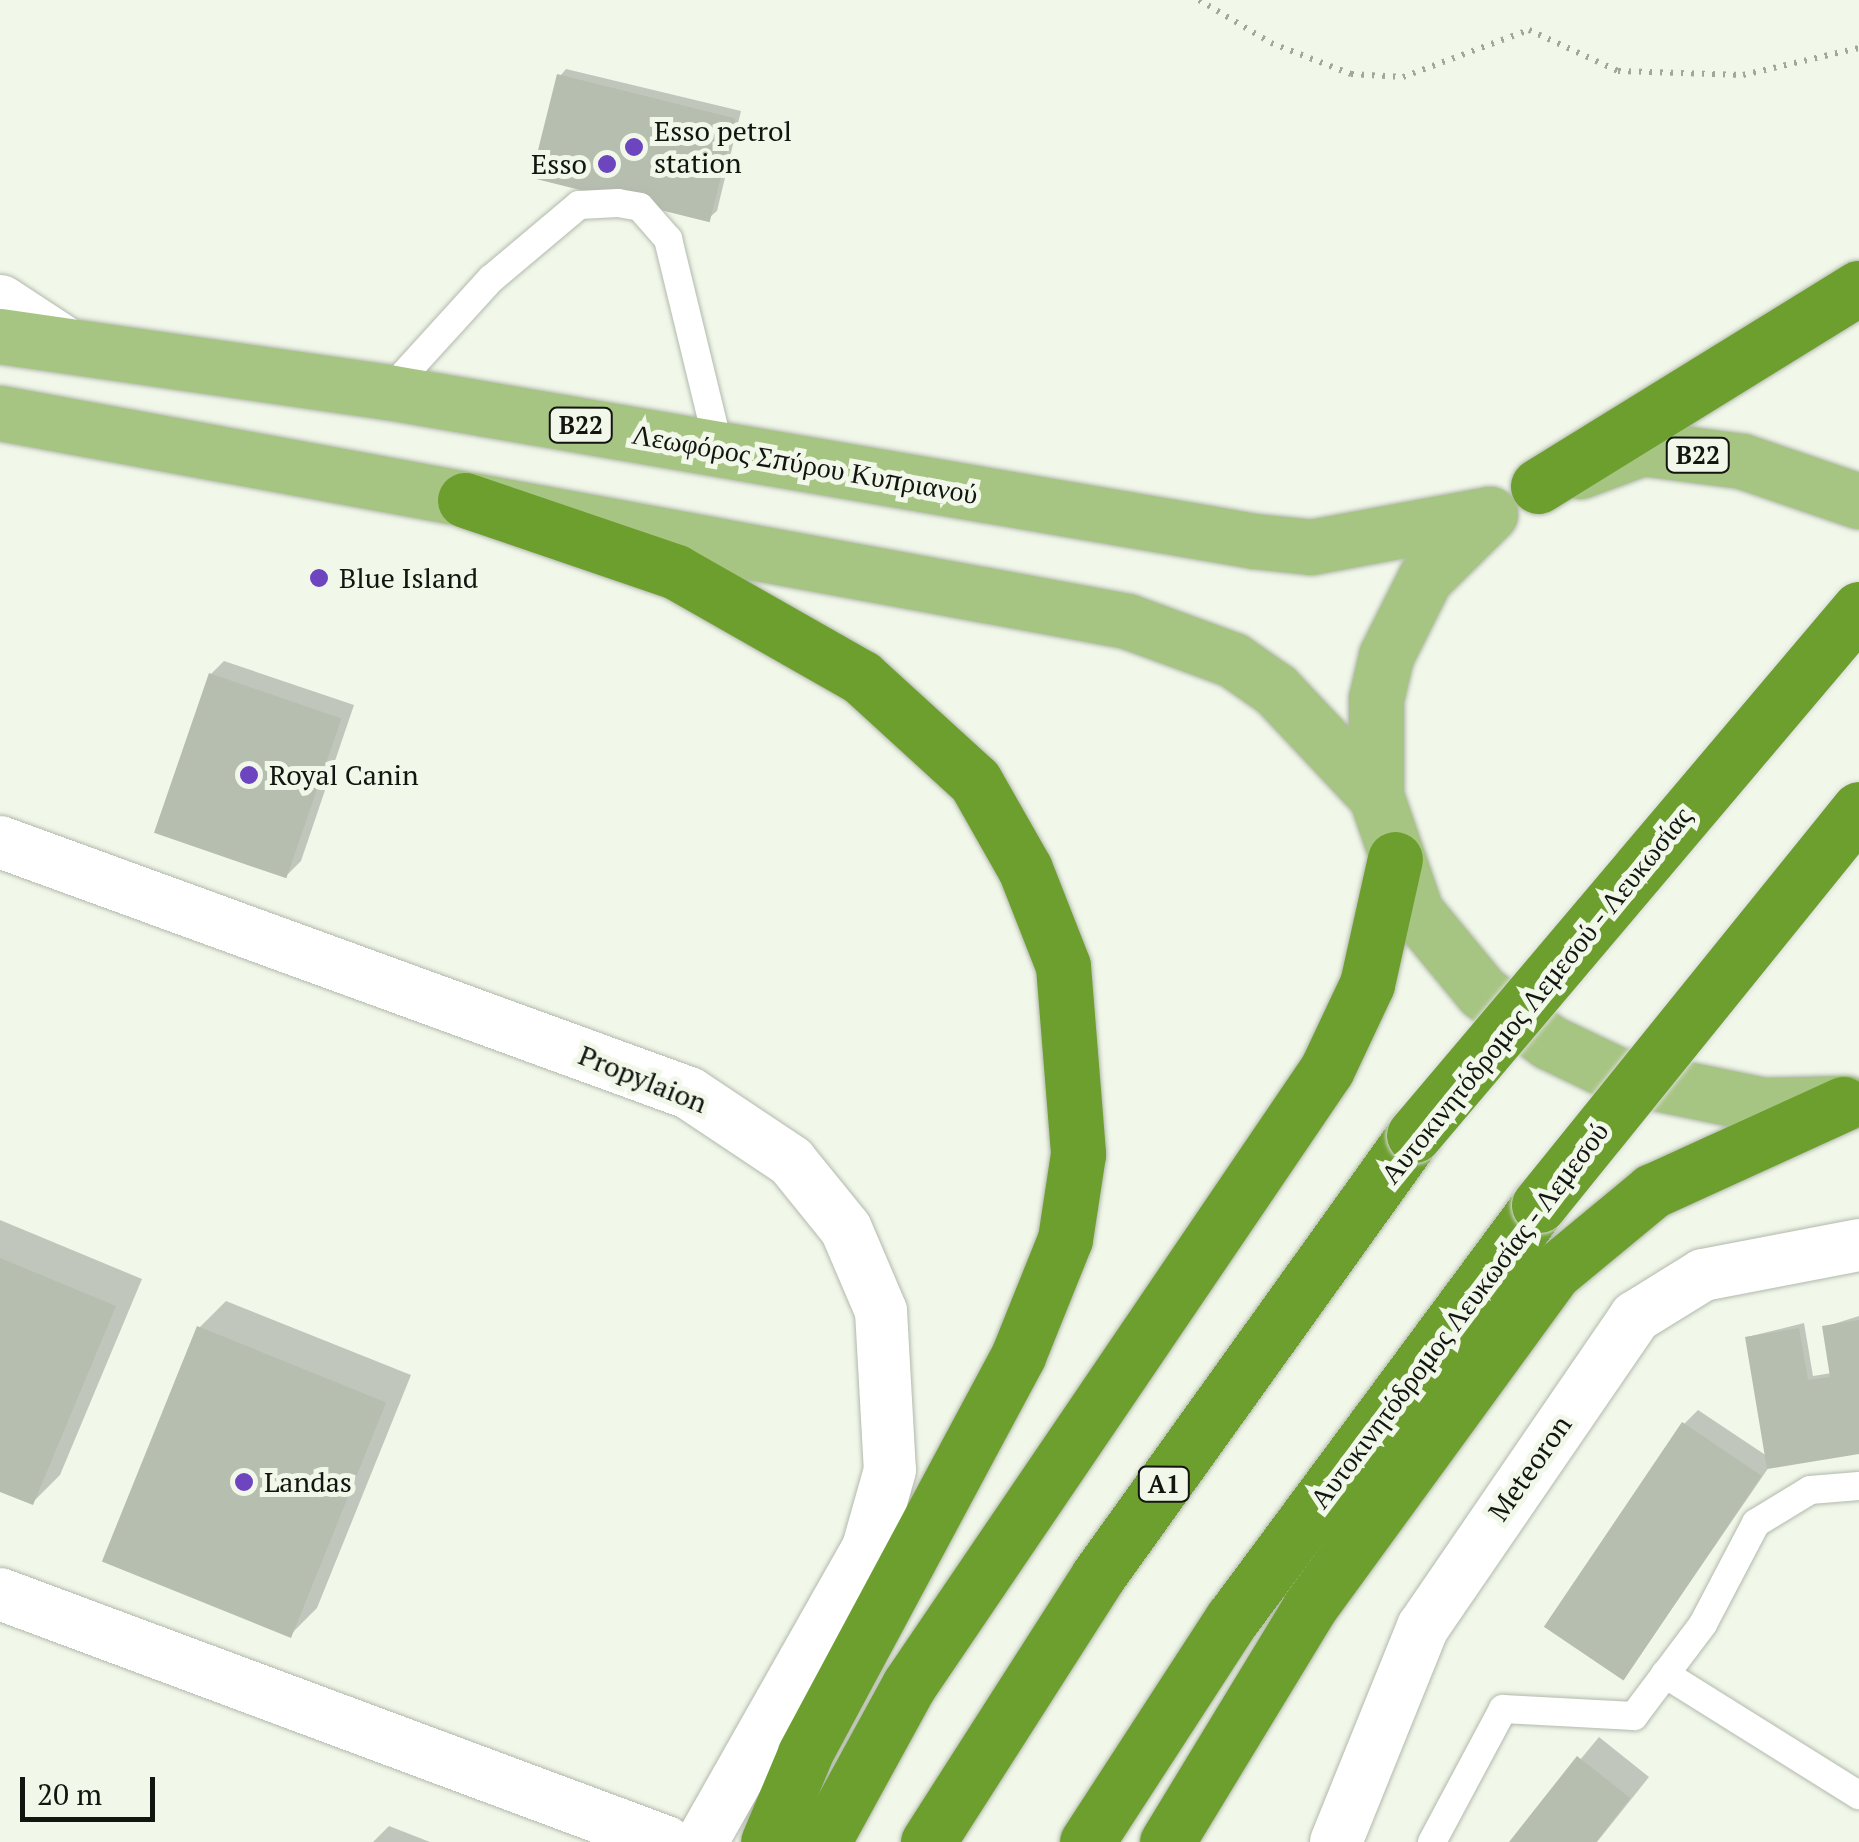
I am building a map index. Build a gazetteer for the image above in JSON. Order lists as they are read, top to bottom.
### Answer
{
  "streets": {
    "highway": ["Αυτοκινητόδρομος Λεμεσού - Λευκωσίας", "Αυτοκινητόδρομος Λευκωσίας - Λεμεσού", "A1"],
    "main road": ["B22", "Λεωφόρος Σπύρου Κυπριανού"],
    "street": ["Propylaion", "Meteoron"]
  },
  "crossings": [
    ["B22", "Λεωφόρος Σπύρου Κυπριανού"]
  ],
  "places": [
    "Esso petrol station",
    "Esso",
    "Blue Island",
    "Royal Canin",
    "Landas"
  ],
  "scale_bar": "20 m"
}
